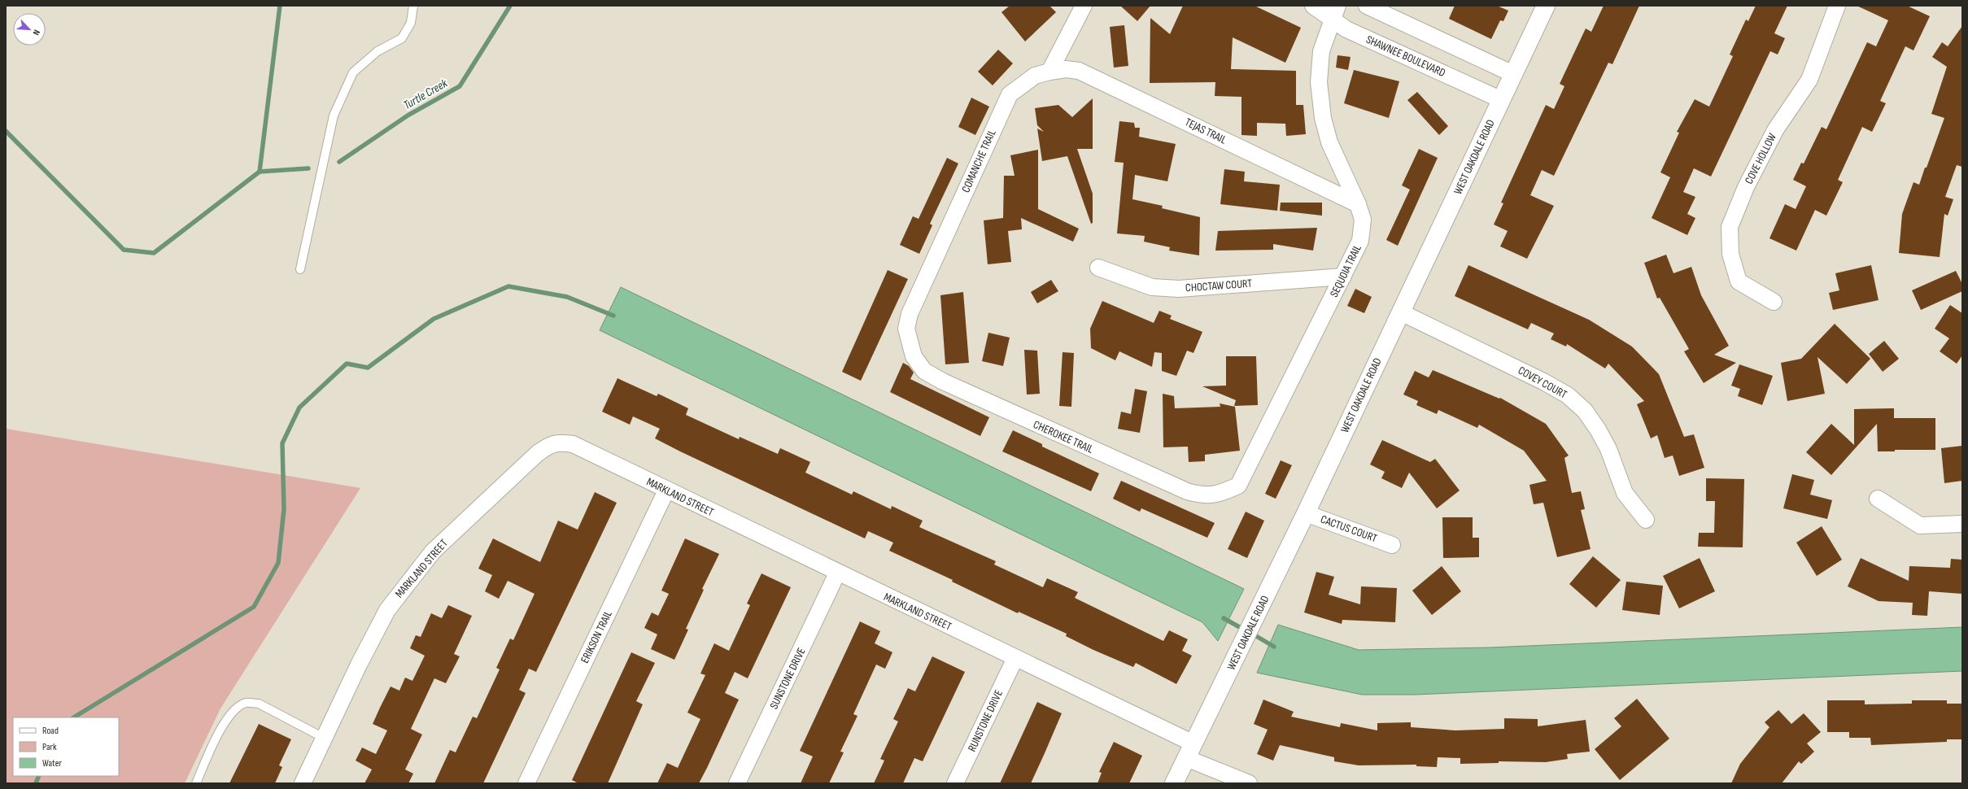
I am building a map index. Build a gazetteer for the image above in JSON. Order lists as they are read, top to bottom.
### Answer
{
  "streets": {
    "street": [
      "SHAWNEE BOULEVARD",
      "TEJAS TRAIL",
      "WEST OAKDALE ROAD",
      "COVE HOLLOW",
      "COMANCHE TRAIL",
      "SEQUOIA TRAIL",
      "CHOCTAW COURT",
      "COVEY COURT",
      "CHEROKEE TRAIL",
      "MARKLAND STREET",
      "CACTUS COURT",
      "ERIKSON TRAIL",
      "SUNSTONE DRIVE",
      "RUNSTONE DRIVE"
    ]
  },
  "crossings": [
    ["SHAWNEE BOULEVARD", "WEST OAKDALE ROAD"],
    ["SHAWNEE BOULEVARD", "SEQUOIA TRAIL"],
    ["TEJAS TRAIL", "COMANCHE TRAIL"],
    ["TEJAS TRAIL", "SEQUOIA TRAIL"],
    ["WEST OAKDALE ROAD", "COVEY COURT"],
    ["WEST OAKDALE ROAD", "MARKLAND STREET"],
    ["WEST OAKDALE ROAD", "CACTUS COURT"],
    ["COMANCHE TRAIL", "CHEROKEE TRAIL"],
    ["SEQUOIA TRAIL", "CHOCTAW COURT"],
    ["SEQUOIA TRAIL", "CHEROKEE TRAIL"],
    ["MARKLAND STREET", "ERIKSON TRAIL"],
    ["MARKLAND STREET", "SUNSTONE DRIVE"],
    ["MARKLAND STREET", "RUNSTONE DRIVE"]
  ],
  "water": ["Turtle Creek"],
  "legend": ["Road", "Park", "Water"],
  "north": "bottom right"
}
